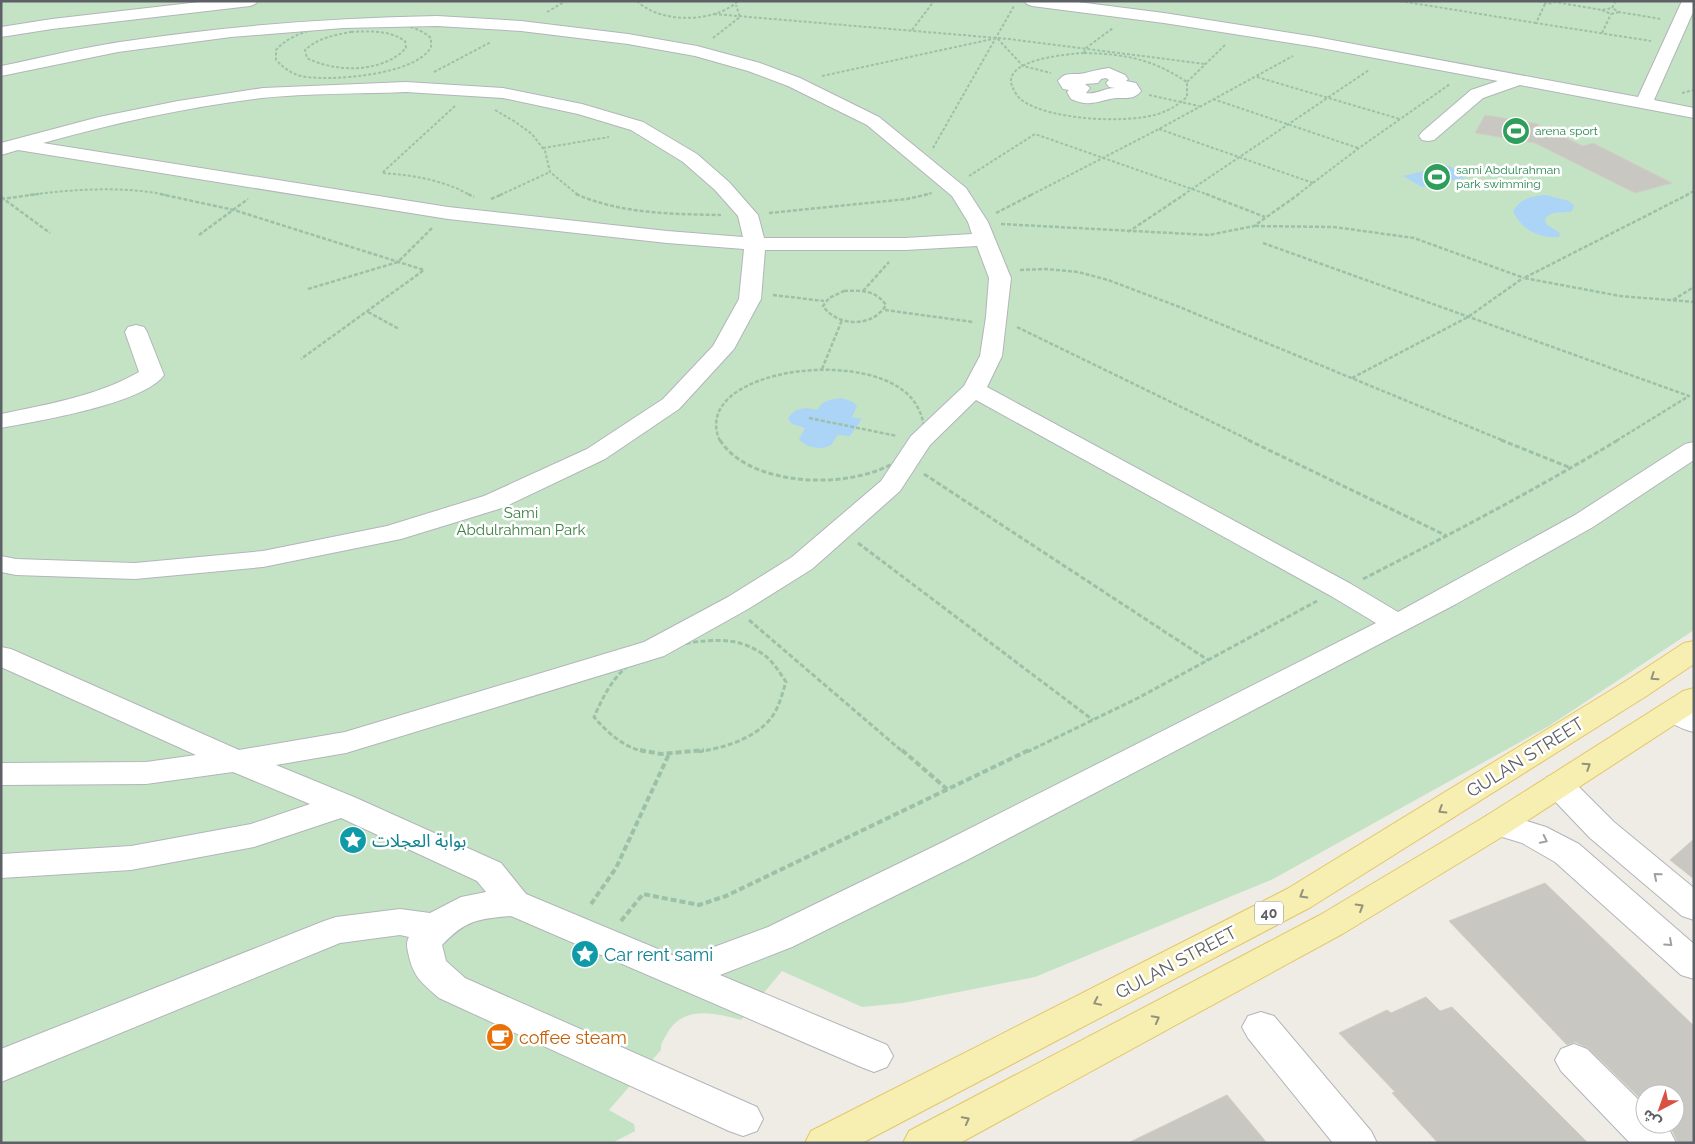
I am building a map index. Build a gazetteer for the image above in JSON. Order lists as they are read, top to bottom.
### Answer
{
  "streets": {
    "main road": ["GULAN STREET", "40"]
  },
  "parks": ["Sami Abdulrahman Park"],
  "places": {
    "sports": ["arena sport", "sami Abdulrahman park swimming"],
    "place": ["بوابة العجلات", "Car rent sami"],
    "cafe": ["coffee steam"]
  },
  "north": "bottom left"
}
